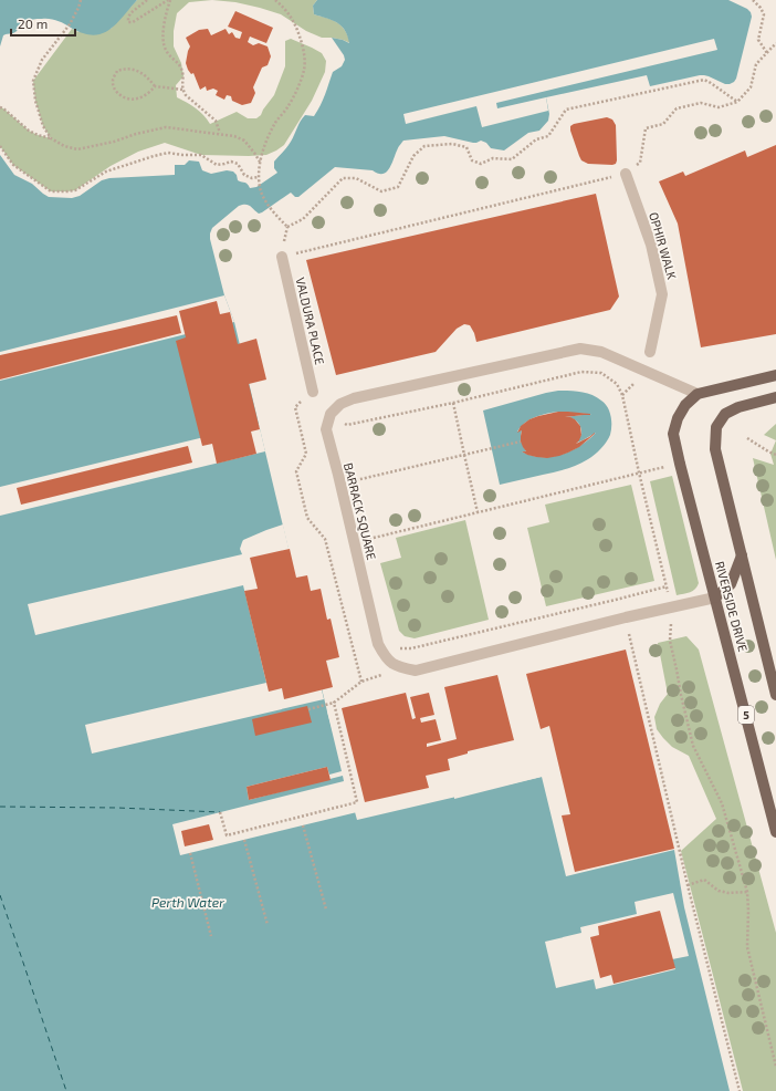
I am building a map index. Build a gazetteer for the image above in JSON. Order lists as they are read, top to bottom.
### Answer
{
  "streets": {
    "main road": ["RIVERSIDE DRIVE", "5"],
    "street": ["OPHIR WALK", "VALDURA PLACE", "BARRACK SQUARE"]
  },
  "water": ["Perth Water"],
  "scale_bar": "20 m"
}
